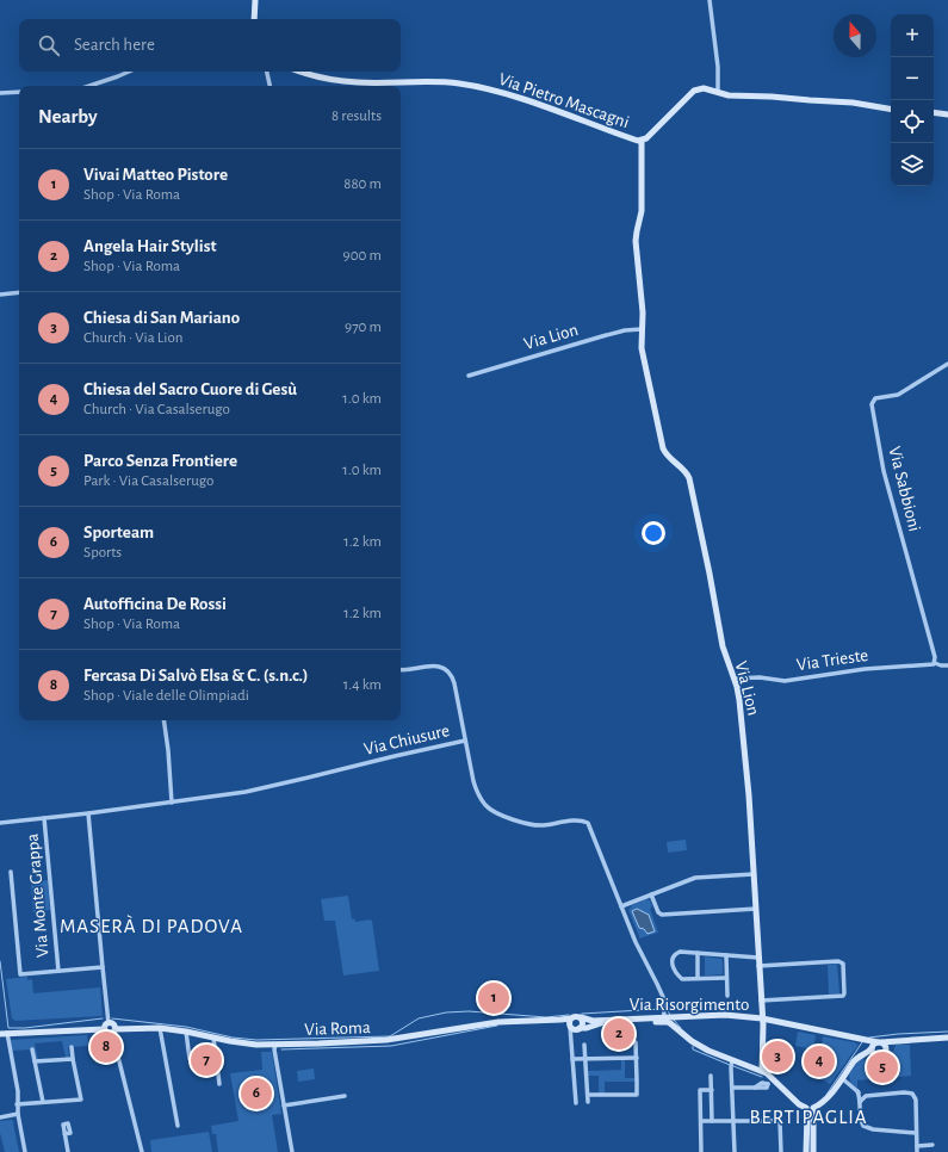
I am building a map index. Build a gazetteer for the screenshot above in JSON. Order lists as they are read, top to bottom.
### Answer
{
  "streets": {
    "street": [
      "Via Pietro Mascagni",
      "Via Lion",
      "Via Sabbioni",
      "Via Trieste",
      "Via Chiusure",
      "Via Monte Grappa",
      "Via Risorgimento",
      "Via Roma"
    ]
  },
  "crossings": [
    ["Via Pietro Mascagni", "Via Lion"],
    ["Via Lion", "Via Trieste"],
    ["Via Lion", "Via Risorgimento"],
    ["Via Sabbioni", "Via Trieste"],
    ["Via Chiusure", "Via Monte Grappa"],
    ["Via Chiusure", "Via Risorgimento"]
  ],
  "districts": ["MASERÀ DI PADOVA", "BERTIPAGLIA"],
  "north": "top",
  "page": {
    "map_buttons": ["+", "−"],
    "search": "Search here",
    "heading": ["Nearby", "8 results"],
    "list": [
      {
        "mark": "1",
        "name": "Vivai Matteo Pistore",
        "note": "Shop · Via Roma",
        "value": "880 m"
      },
      {
        "mark": "2",
        "name": "Angela Hair Stylist",
        "note": "Shop · Via Roma",
        "value": "900 m"
      },
      {
        "mark": "3",
        "name": "Chiesa di San Mariano",
        "note": "Church · Via Lion",
        "value": "970 m"
      },
      {
        "mark": "4",
        "name": "Chiesa del Sacro Cuore di Gesù",
        "note": "Church · Via Casalserugo",
        "value": "1.0 km"
      },
      {
        "mark": "5",
        "name": "Parco Senza Frontiere",
        "note": "Park · Via Casalserugo",
        "value": "1.0 km"
      },
      {
        "mark": "6",
        "name": "Sporteam",
        "note": "Sports",
        "value": "1.2 km"
      },
      {
        "mark": "7",
        "name": "Autofficina De Rossi",
        "note": "Shop · Via Roma",
        "value": "1.2 km"
      },
      {
        "mark": "8",
        "name": "Fercasa Di Salvò Elsa & C. (s.n.c.)",
        "note": "Shop · Viale delle Olimpiadi",
        "value": "1.4 km"
      }
    ],
    "pins": [
      "1",
      "2",
      "8",
      "3",
      "7",
      "4",
      "5",
      "6"
    ]
  }
}
